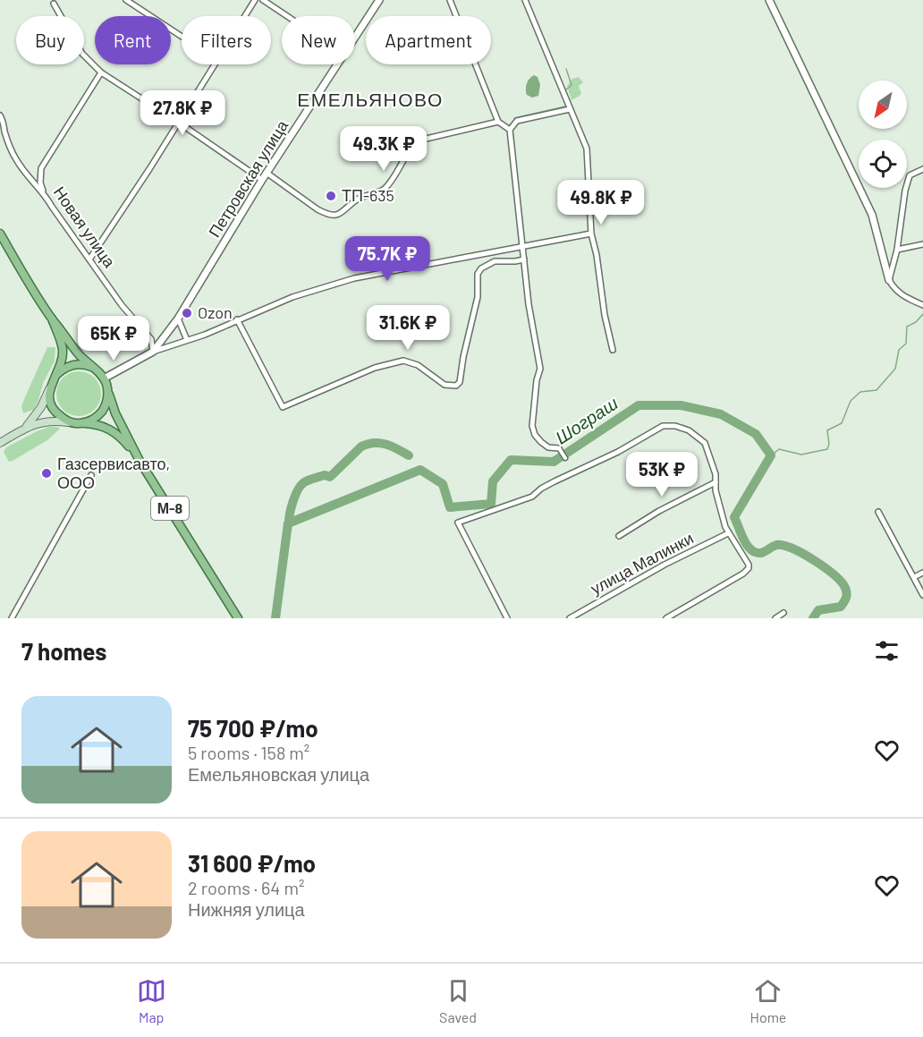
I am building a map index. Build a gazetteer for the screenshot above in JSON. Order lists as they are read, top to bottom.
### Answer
{
  "streets": {
    "main road": ["М-8"],
    "street": ["Петровская улица", "Новая улица", "улица Малинки"]
  },
  "crossings": [
    ["Петровская улица", "Новая улица"],
    ["Петровская улица", "М-8"]
  ],
  "districts": ["ЕМЕЛЬЯНОВО"],
  "water": ["Шограш"],
  "places": ["ТП-635", "Ozon", "Газсервисавто, ООО"],
  "north": "bottom left",
  "page": {
    "chip": [
      "Buy",
      "Rent",
      "Filters",
      "New",
      "Apartment"
    ],
    "price": [
      "27.8K ₽",
      "49.3K ₽",
      "49.8K ₽",
      "75.7K ₽",
      "31.6K ₽",
      "65K ₽",
      "53K ₽"
    ],
    "heading": "7 homes",
    "list": [
      {
        "name": "75 700 ₽/mo",
        "note": "5 rooms · 158 m² · Емельяновская улица"
      },
      {
        "name": "31 600 ₽/mo",
        "note": "2 rooms · 64 m² · Нижняя улица"
      }
    ],
    "tabs": ["Map", "Saved", "Home"]
  }
}
